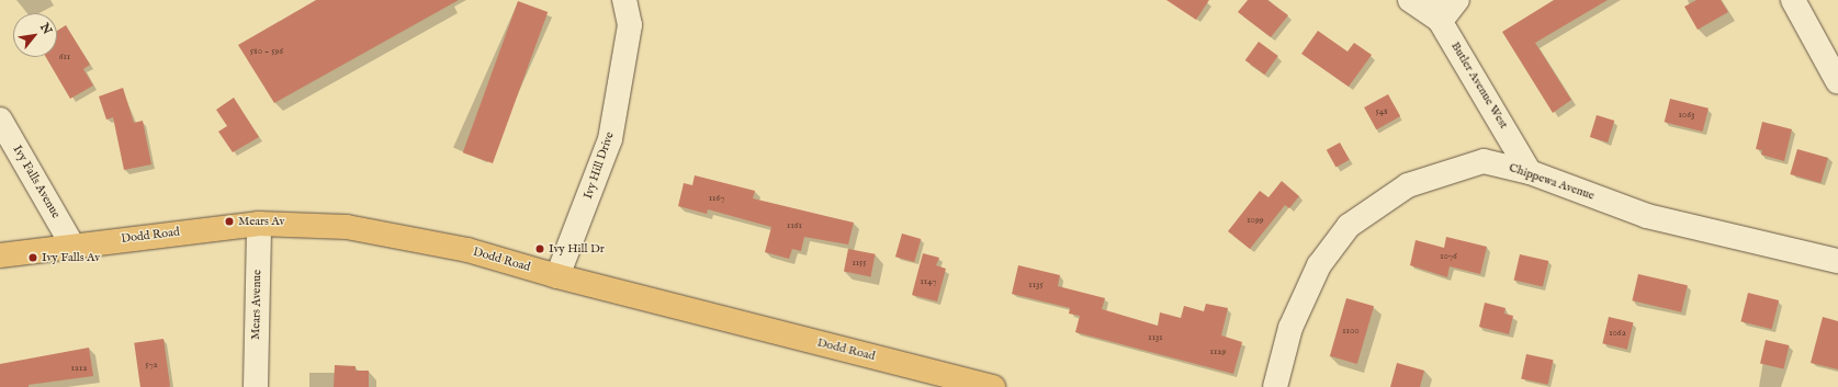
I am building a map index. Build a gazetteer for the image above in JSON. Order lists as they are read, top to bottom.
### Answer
{
  "streets": {
    "main road": ["Dodd Road"],
    "street": [
      "Butler Avenue West",
      "Ivy Hill Drive",
      "Ivy Falls Avenue",
      "Chippewa Avenue",
      "Mears Avenue"
    ]
  },
  "crossings": [
    ["Butler Avenue West", "Chippewa Avenue"],
    ["Ivy Hill Drive", "Dodd Road"],
    ["Ivy Falls Avenue", "Dodd Road"],
    ["Dodd Road", "Mears Avenue"]
  ],
  "places": ["Mears Av", "Ivy Hill Dr", "Ivy Falls Av"],
  "house_numbers": [
    "580 - 596",
    "611",
    "548",
    "1063",
    "1167",
    "1099",
    "1161",
    "1076",
    "1155",
    "1147",
    "1135",
    "1100",
    "1062",
    "1131",
    "1129",
    "572",
    "1212"
  ],
  "north": "top right"
}
